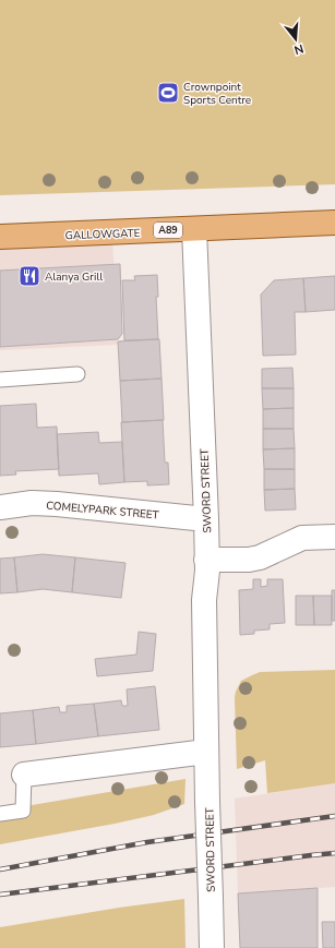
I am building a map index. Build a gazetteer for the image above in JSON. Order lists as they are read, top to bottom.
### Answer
{
  "streets": {
    "main road": ["A89", "GALLOWGATE"],
    "street": ["SWORD STREET", "COMELYPARK STREET"]
  },
  "crossings": [
    ["GALLOWGATE", "SWORD STREET"],
    ["SWORD STREET", "COMELYPARK STREET"]
  ],
  "places": {
    "sports": ["Crownpoint Sports Centre"],
    "restaurant": ["Alanya Grill"]
  },
  "north": "bottom"
}
